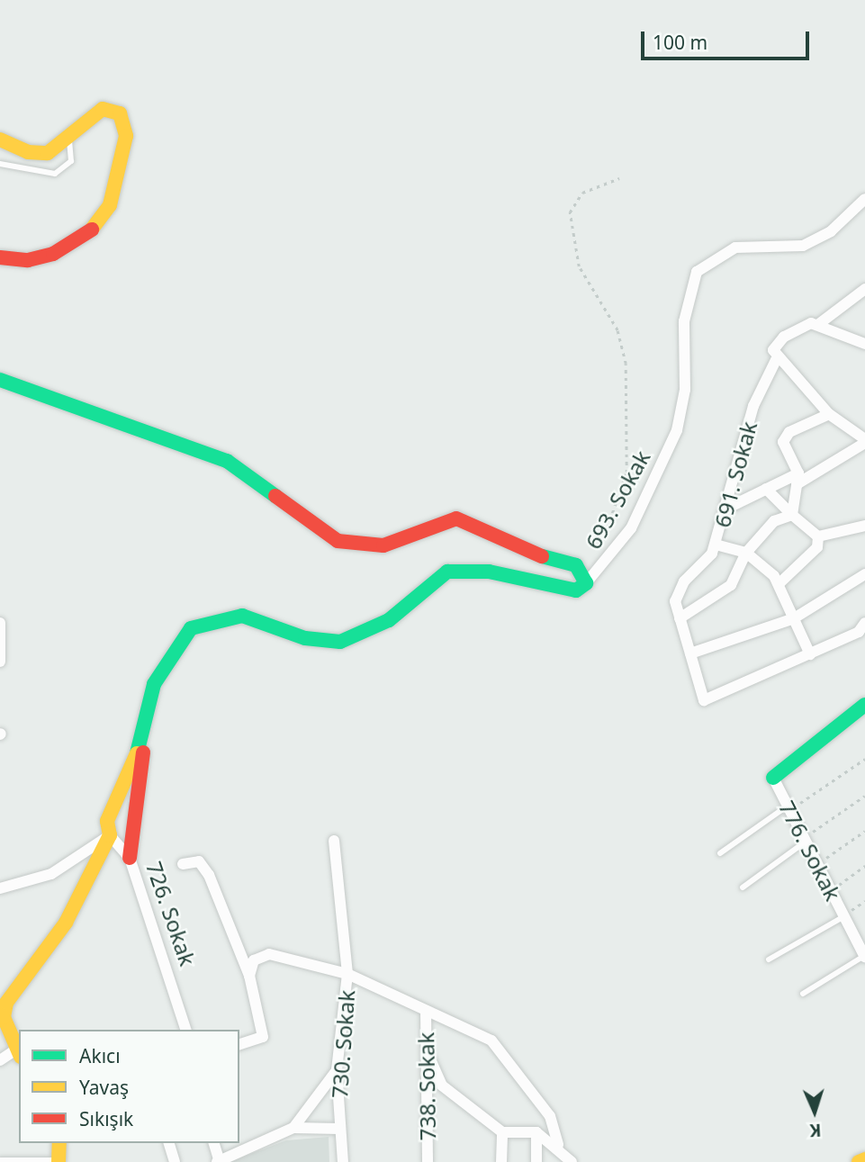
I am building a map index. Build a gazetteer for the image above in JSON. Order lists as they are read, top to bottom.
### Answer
{
  "streets": {
    "street": [
      "691. Sokak",
      "693. Sokak",
      "776. Sokak",
      "726. Sokak",
      "730. Sokak",
      "738. Sokak"
    ]
  },
  "crossings": [
    ["730. Sokak", "738. Sokak"]
  ],
  "legend": ["Akıcı", "Yavaş", "Sıkışık"],
  "scale_bar": "100 m",
  "north": "bottom"
}
